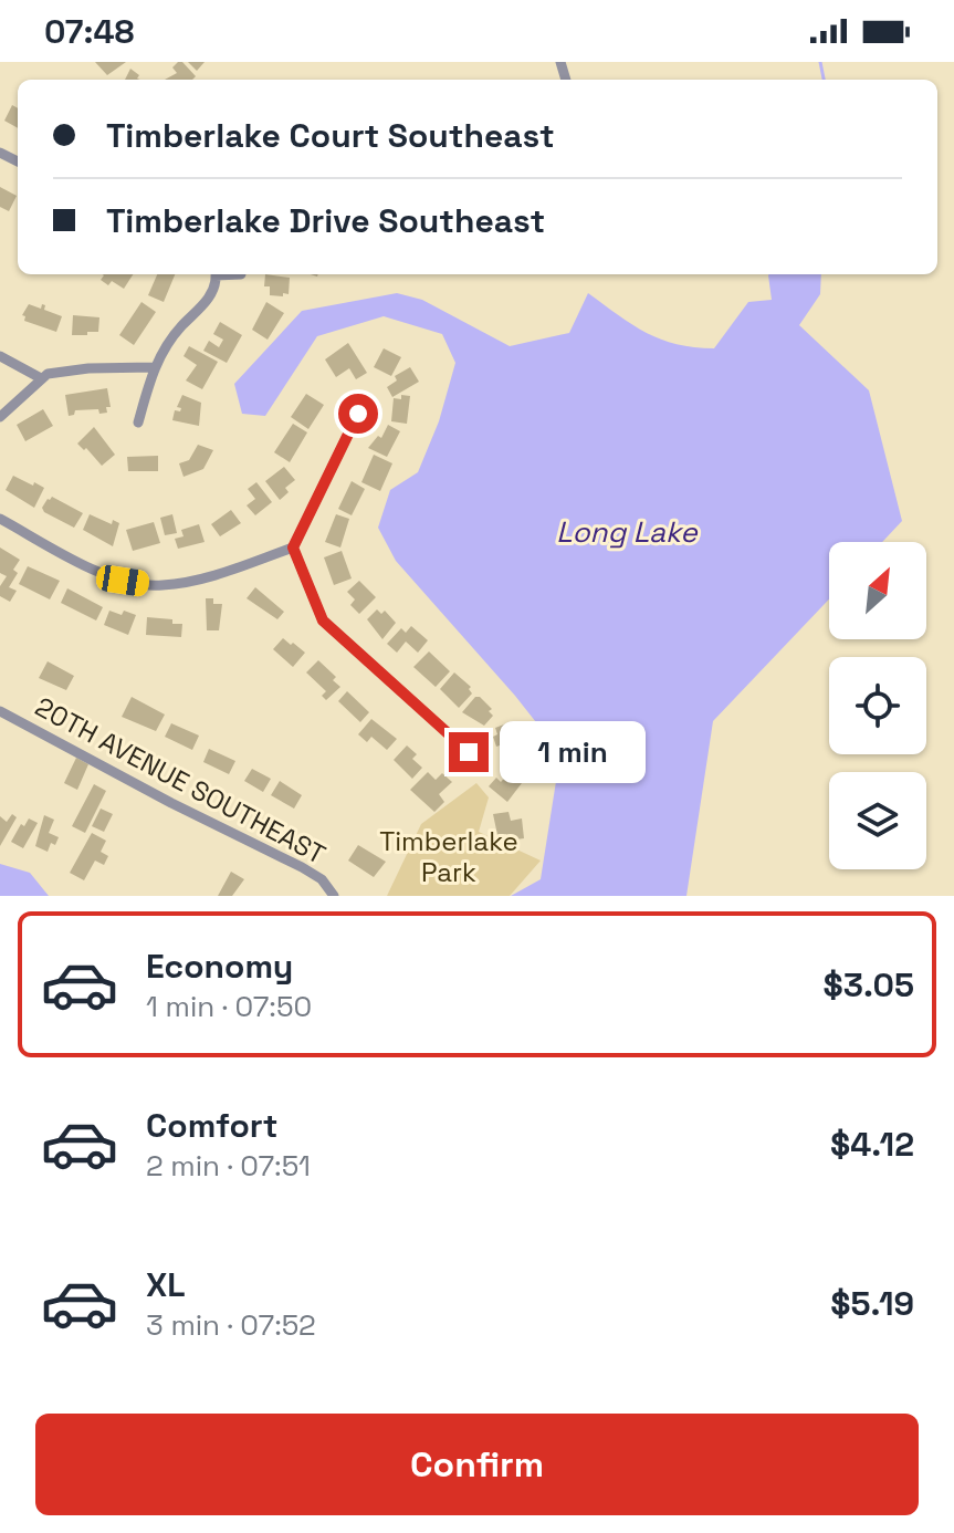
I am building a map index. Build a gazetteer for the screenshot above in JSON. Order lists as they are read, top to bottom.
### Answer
{
  "streets": {
    "street": ["20TH AVENUE SOUTHEAST"]
  },
  "water": ["Long Lake"],
  "parks": ["Timberlake Park"],
  "north": "top right",
  "page": {
    "status": "07:48",
    "banner": ["Timberlake Court Southeast", "Timberlake Drive Southeast"],
    "bubble": "1 min",
    "list": [
      {
        "name": "Economy",
        "note": "1 min · 07:50",
        "value": "$3.05"
      },
      {
        "name": "Comfort",
        "note": "2 min · 07:51",
        "value": "$4.12"
      },
      {
        "name": "XL",
        "note": "3 min · 07:52",
        "value": "$5.19"
      }
    ],
    "buttons": "Confirm"
  }
}
